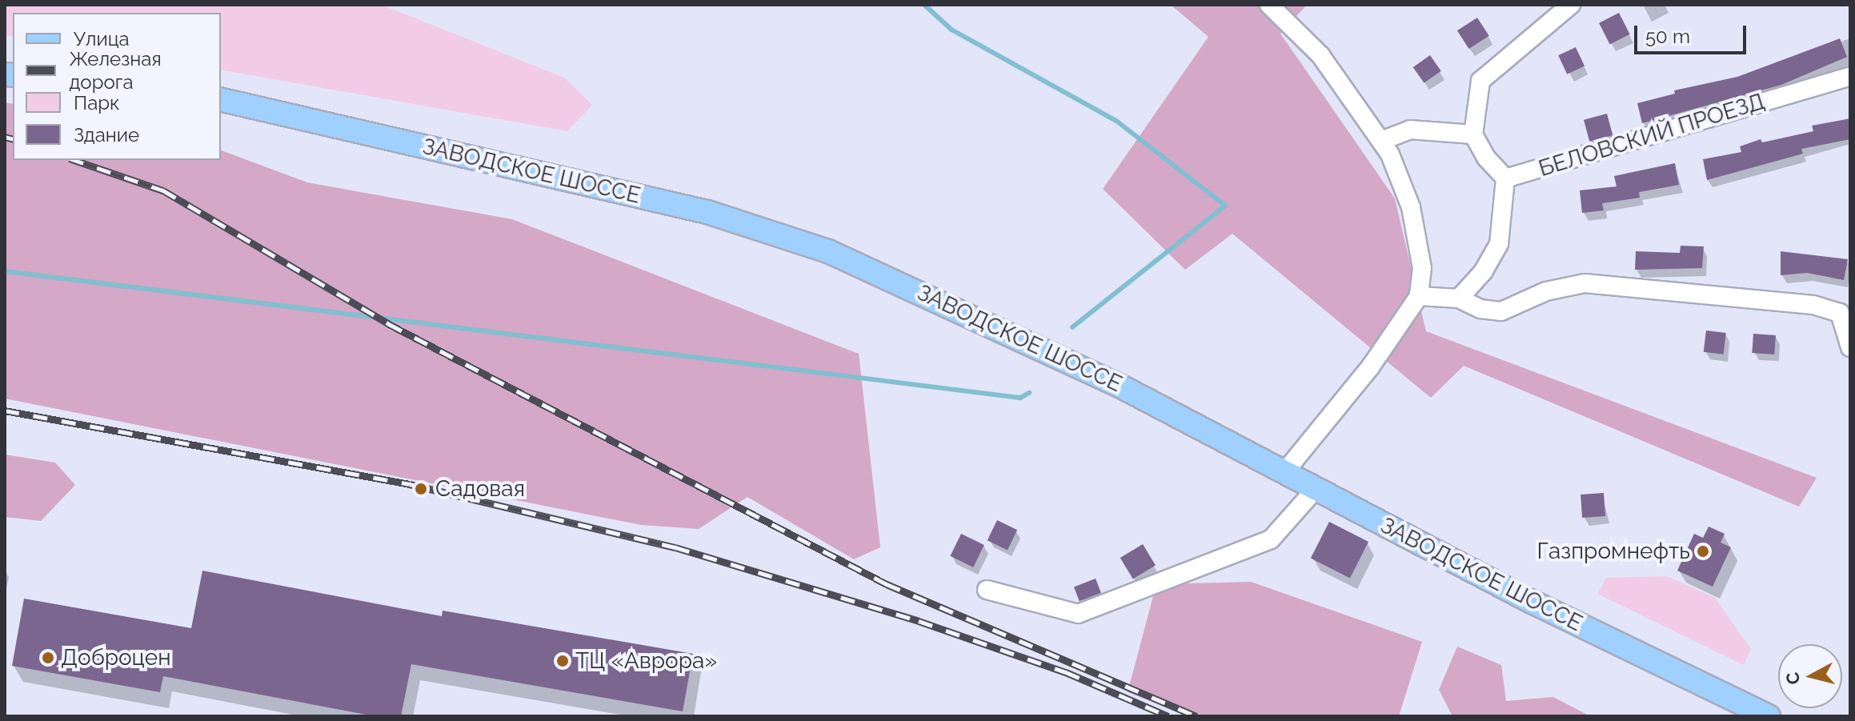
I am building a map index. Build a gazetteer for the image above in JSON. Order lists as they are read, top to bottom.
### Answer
{
  "streets": {
    "main road": ["ЗАВОДСКОЕ ШОССЕ"],
    "street": ["БЕЛОВСКИЙ ПРОЕЗД"]
  },
  "places": [
    "Садовая",
    "Газпромнефть",
    "Доброцен",
    "ТЦ «Аврора»"
  ],
  "legend": [
    "Улица",
    "Железная дорога",
    "Парк",
    "Здание"
  ],
  "scale_bar": "50 m",
  "north": "left"
}
